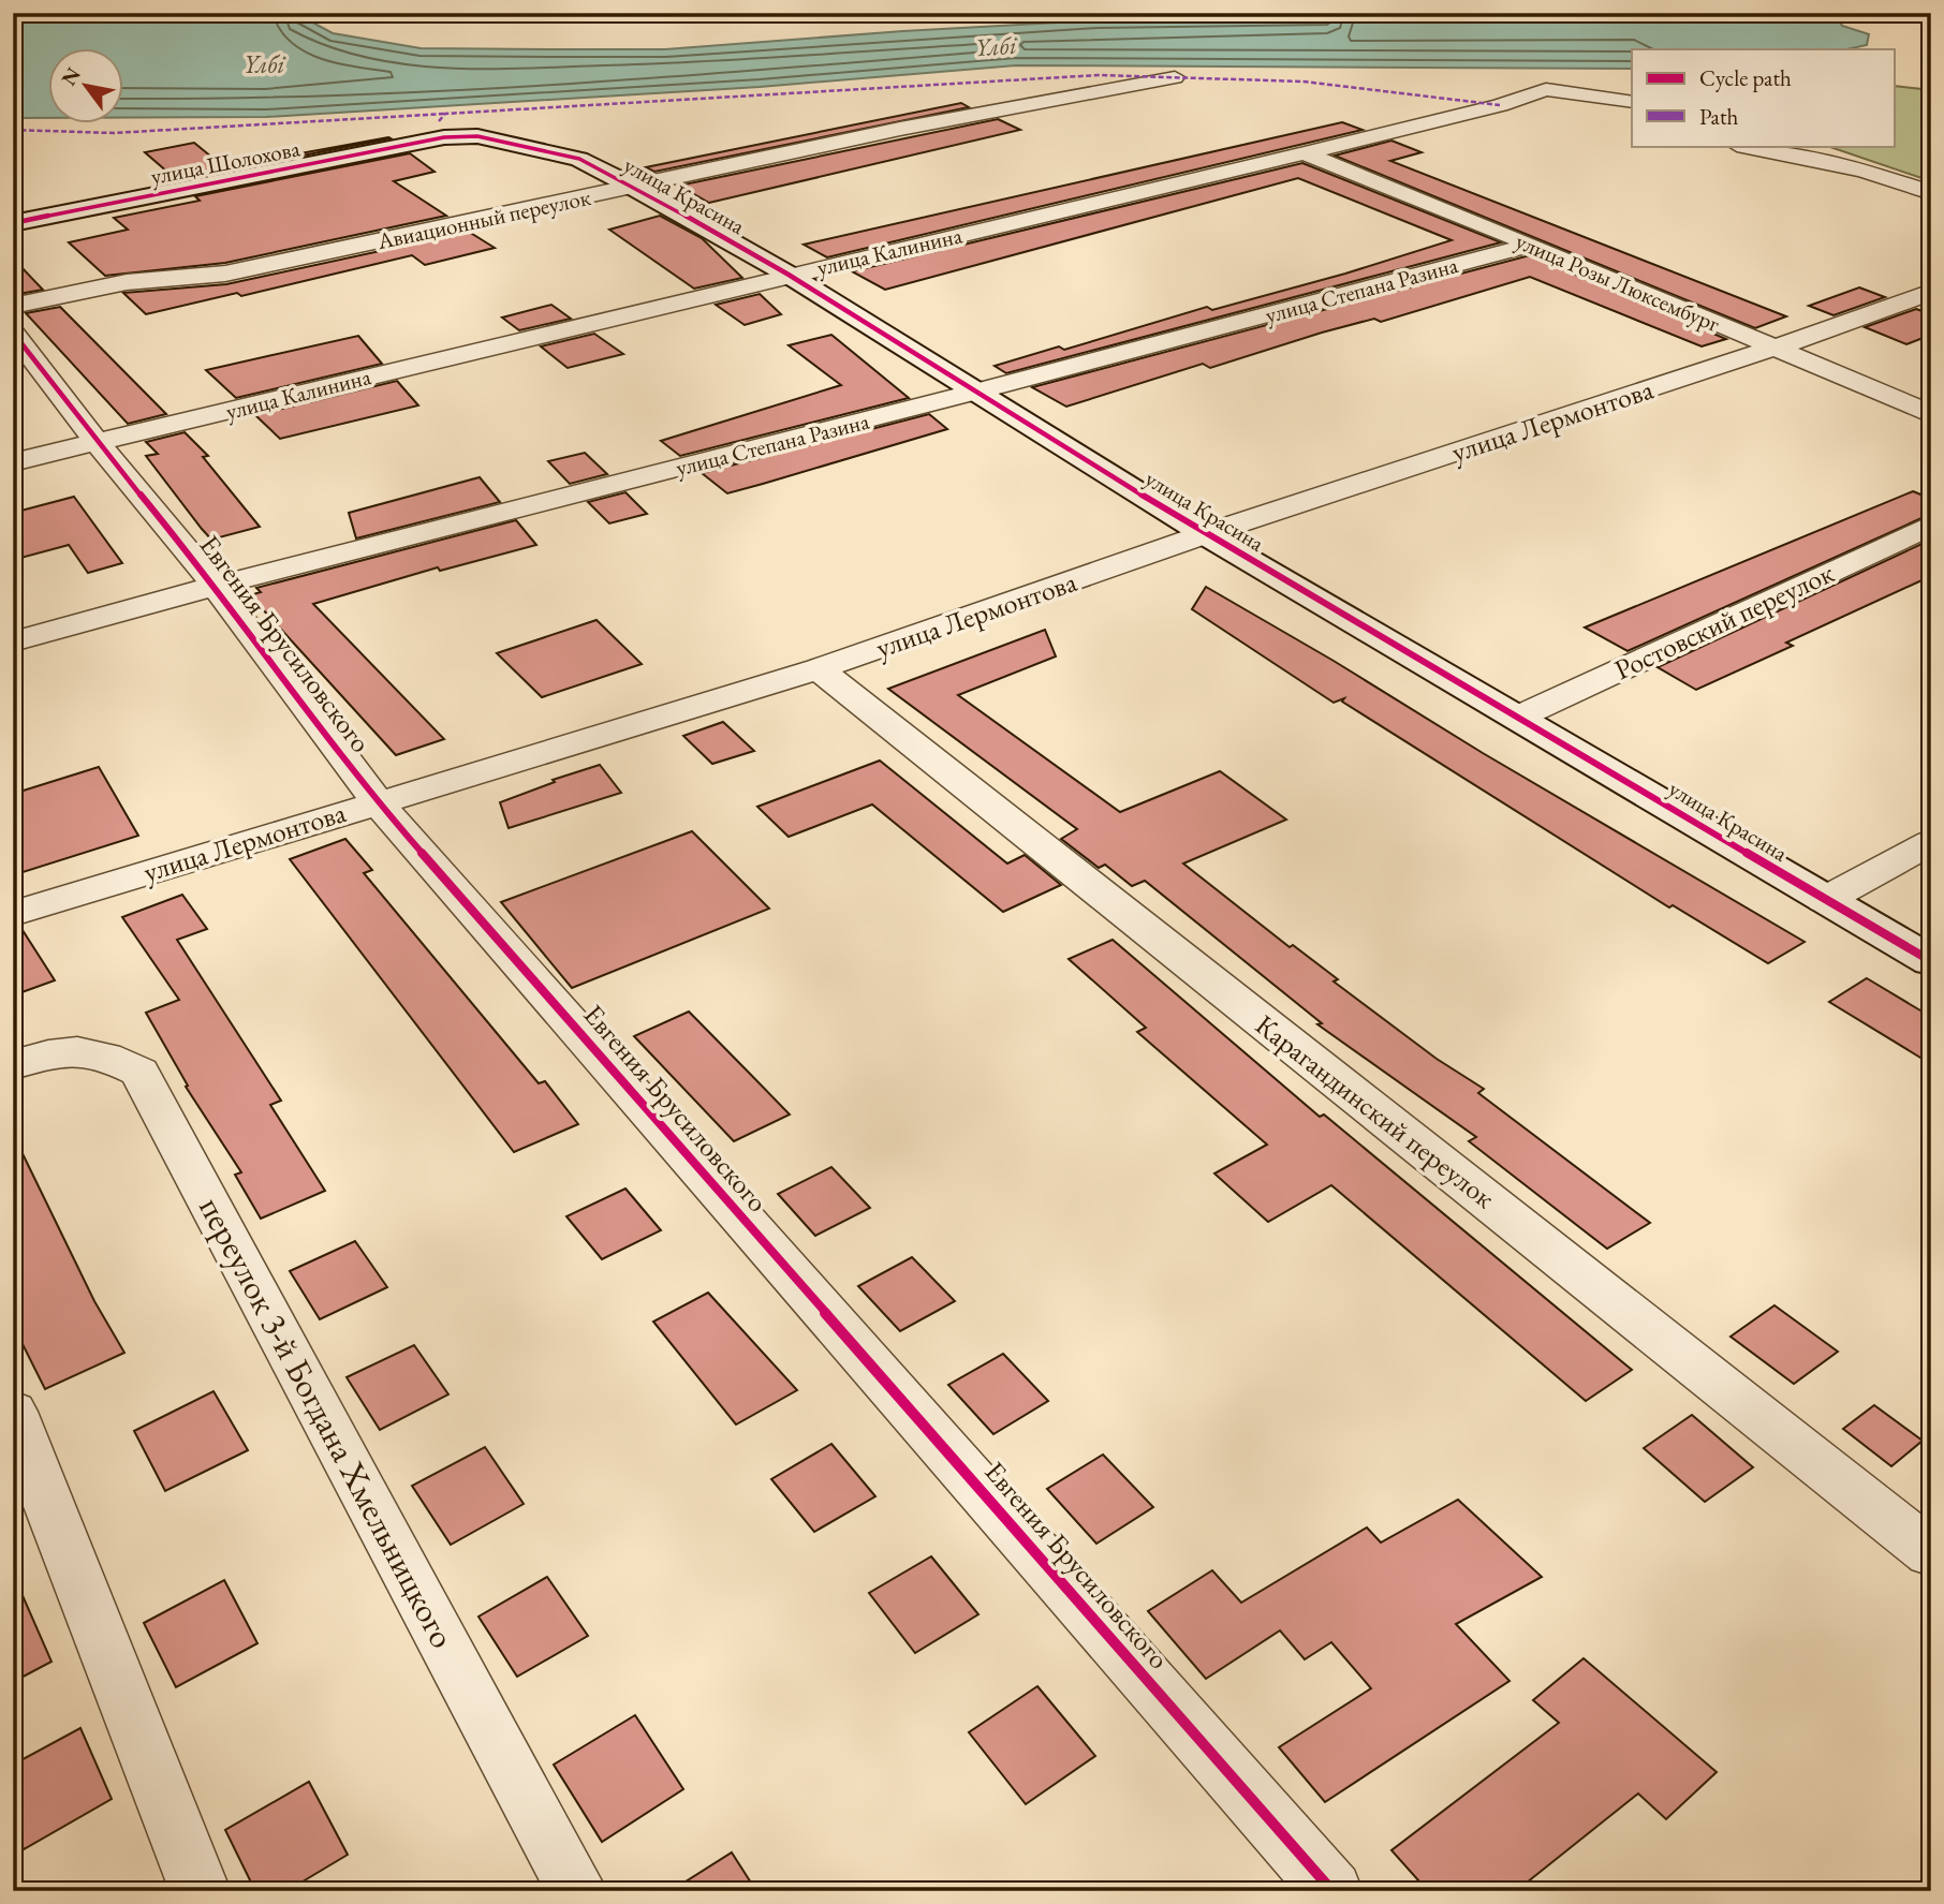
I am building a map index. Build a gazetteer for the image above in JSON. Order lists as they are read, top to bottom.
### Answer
{
  "streets": {
    "street": [
      "улица Шолохова",
      "улица Красина",
      "Авиационный переулок",
      "улица Калинина",
      "улица Розы Люксембург",
      "улица Степана Разина",
      "улица Лермонтова",
      "Ростовский переулок",
      "Евгения Брусиловского",
      "Карагандинский переулок",
      "переулок 3-й Богдана Хмельницкого"
    ]
  },
  "crossings": [
    ["улица Шолохова", "улица Красина"],
    ["улица Красина", "Авиационный переулок"],
    ["улица Красина", "улица Калинина"],
    ["улица Красина", "улица Степана Разина"],
    ["улица Красина", "улица Лермонтова"],
    ["улица Красина", "Ростовский переулок"],
    ["улица Калинина", "улица Розы Люксембург"],
    ["улица Калинина", "Евгения Брусиловского"],
    ["улица Розы Люксембург", "улица Степана Разина"],
    ["улица Розы Люксембург", "улица Лермонтова"],
    ["улица Степана Разина", "Евгения Брусиловского"],
    ["улица Лермонтова", "Евгения Брусиловского"],
    ["улица Лермонтова", "Карагандинский переулок"]
  ],
  "water": ["Үлбі"],
  "legend": ["Cycle path", "Path"],
  "north": "top left"
}
